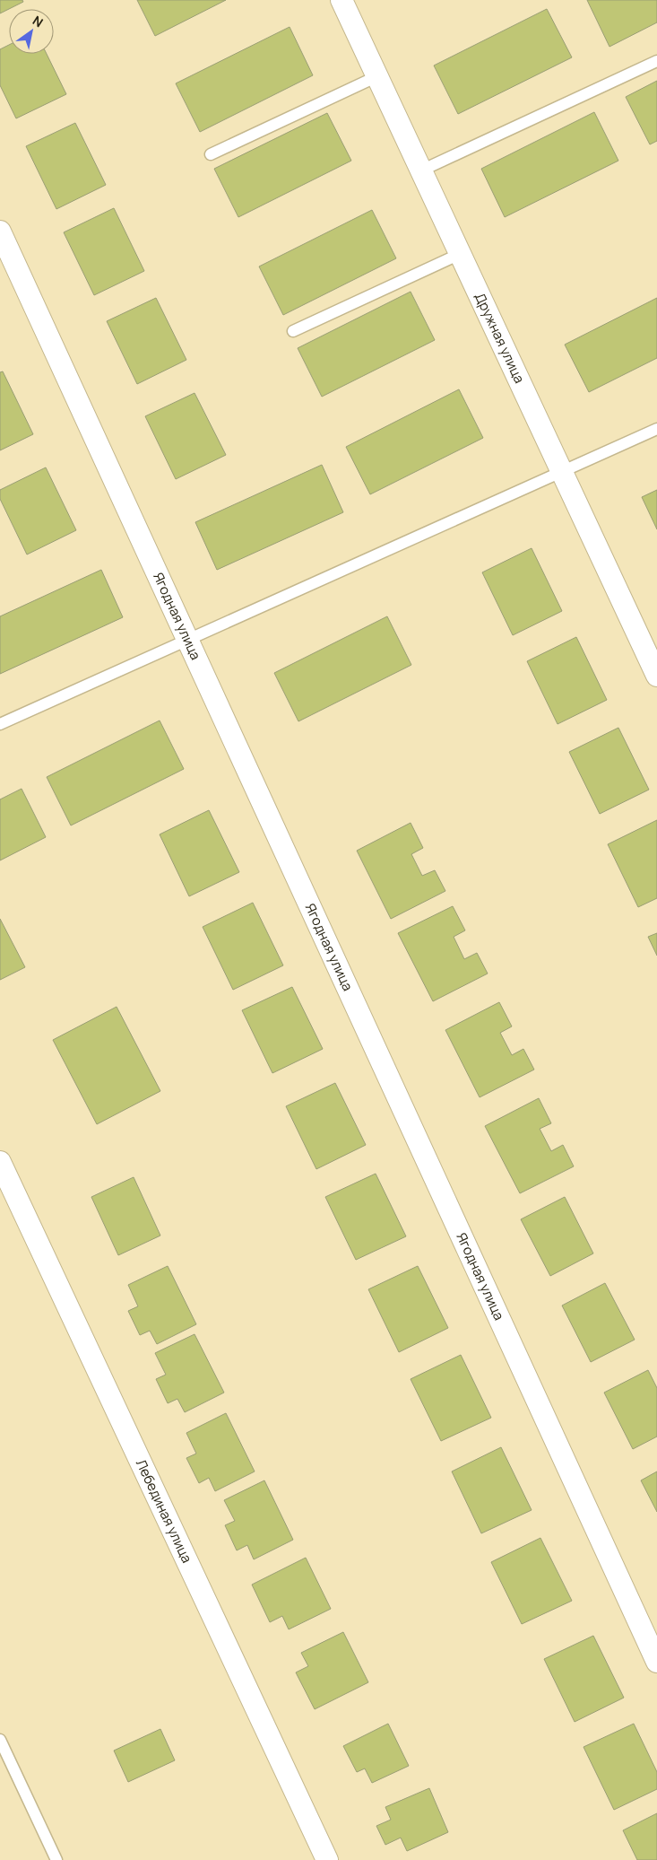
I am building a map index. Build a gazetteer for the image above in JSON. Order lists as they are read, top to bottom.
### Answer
{
  "streets": {
    "street": ["Дружная улица", "Ягодная улица", "Лебединая улица"]
  },
  "north": "top right"
}
